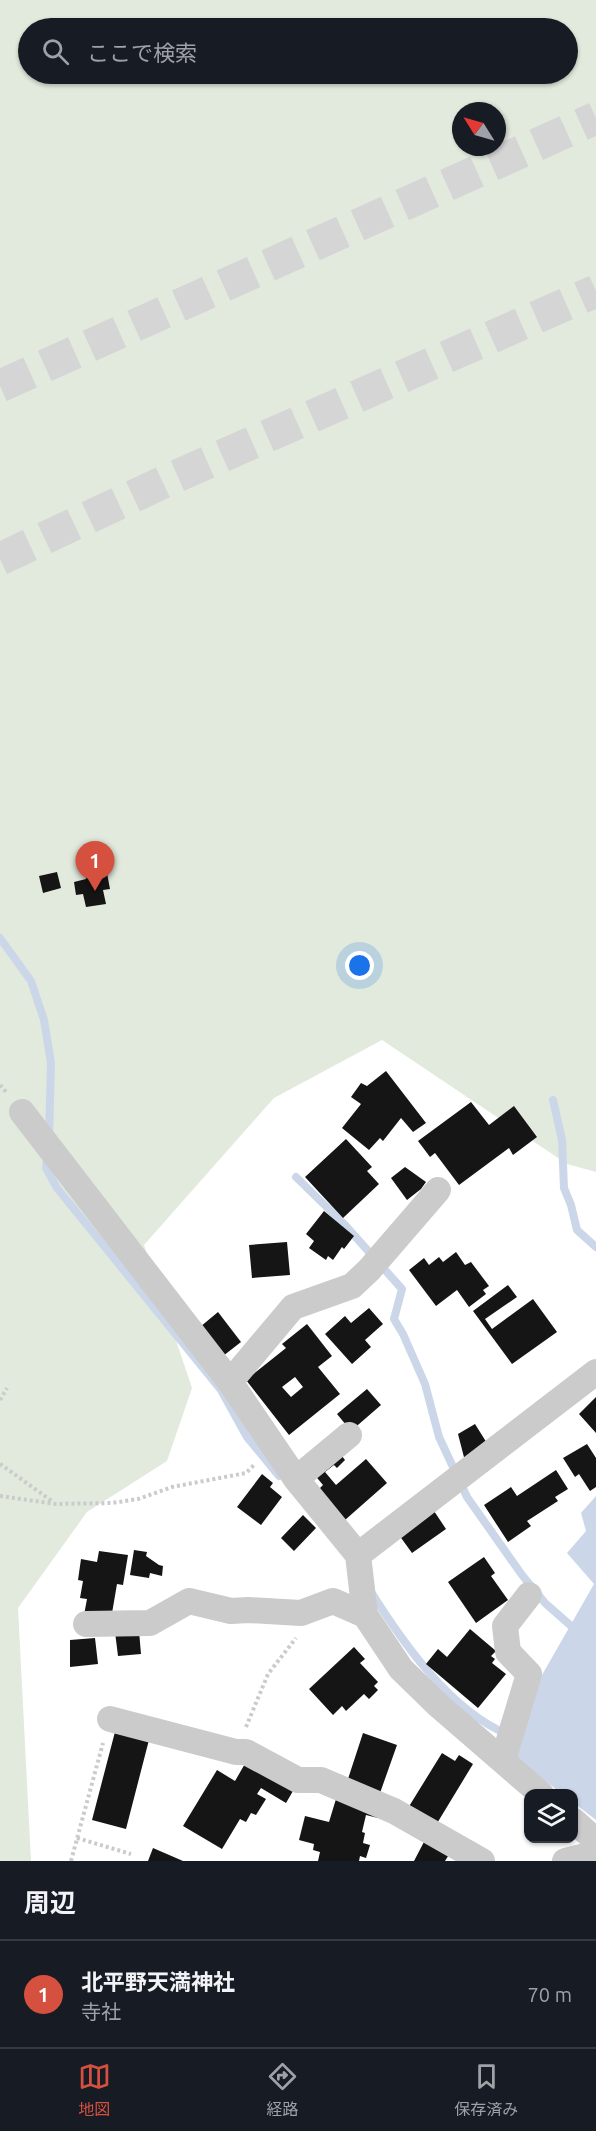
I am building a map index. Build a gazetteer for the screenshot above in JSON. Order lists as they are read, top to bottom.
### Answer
{
  "north": "top left",
  "page": {
    "search": "ここで検索",
    "pins": "1",
    "heading": "周辺",
    "list": [
      {
        "mark": "1",
        "name": "北平野天満神社",
        "note": "寺社",
        "value": "70 m"
      }
    ],
    "nav": ["地図", "経路", "保存済み"]
  }
}
